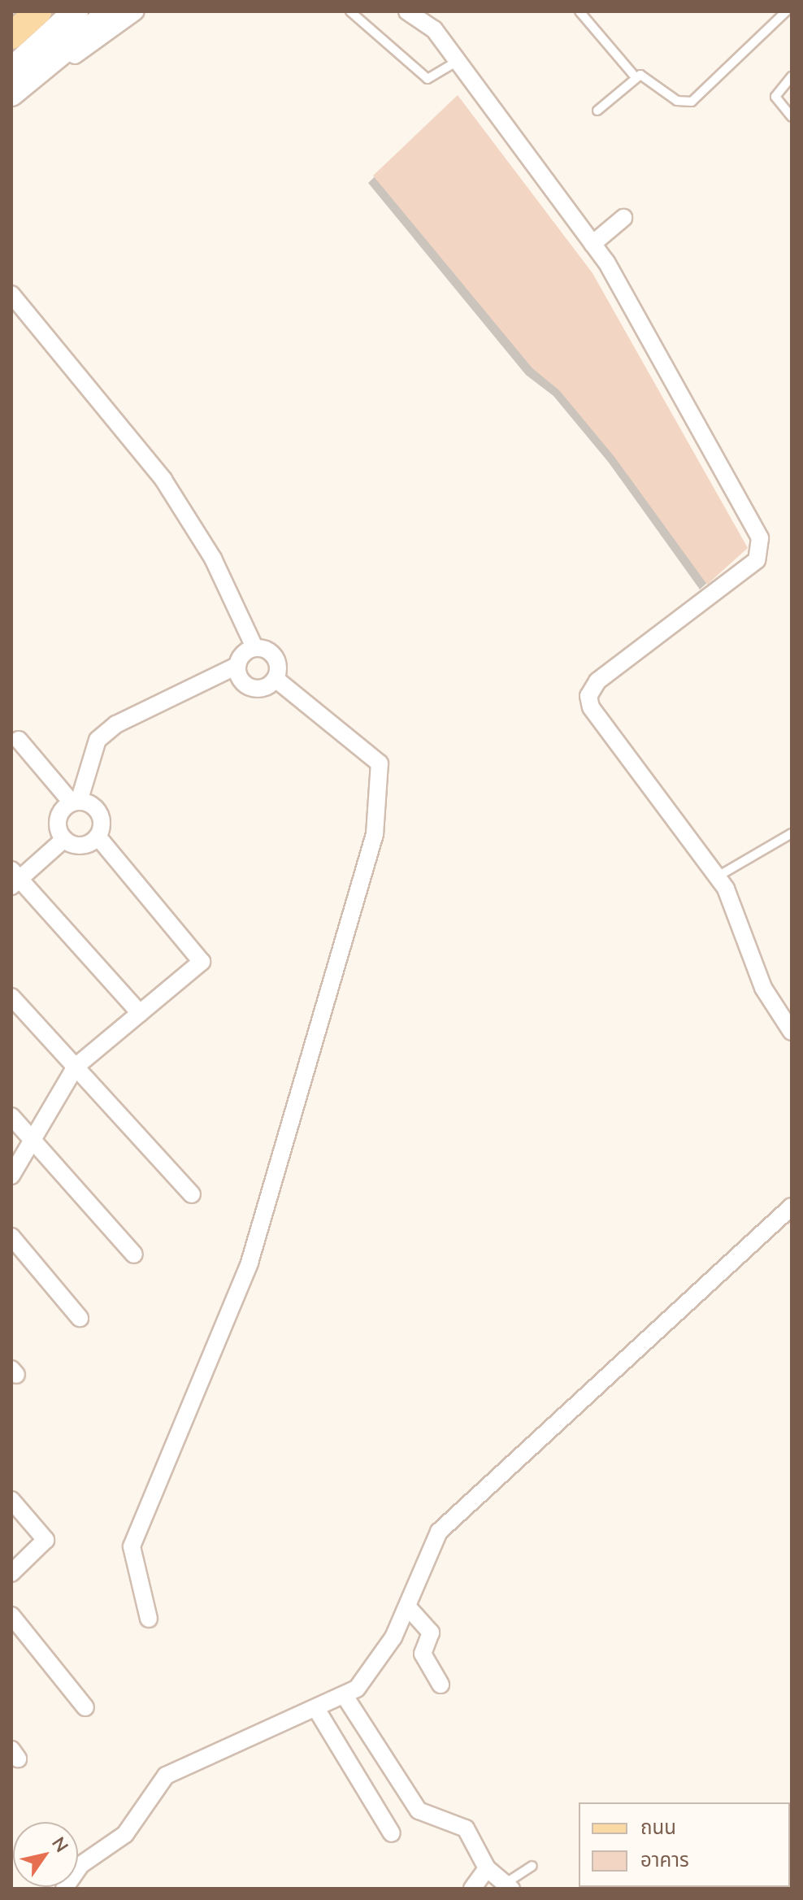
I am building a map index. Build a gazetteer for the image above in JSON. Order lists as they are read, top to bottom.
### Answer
{
  "legend": ["ถนน", "อาคาร"],
  "north": "top right"
}
